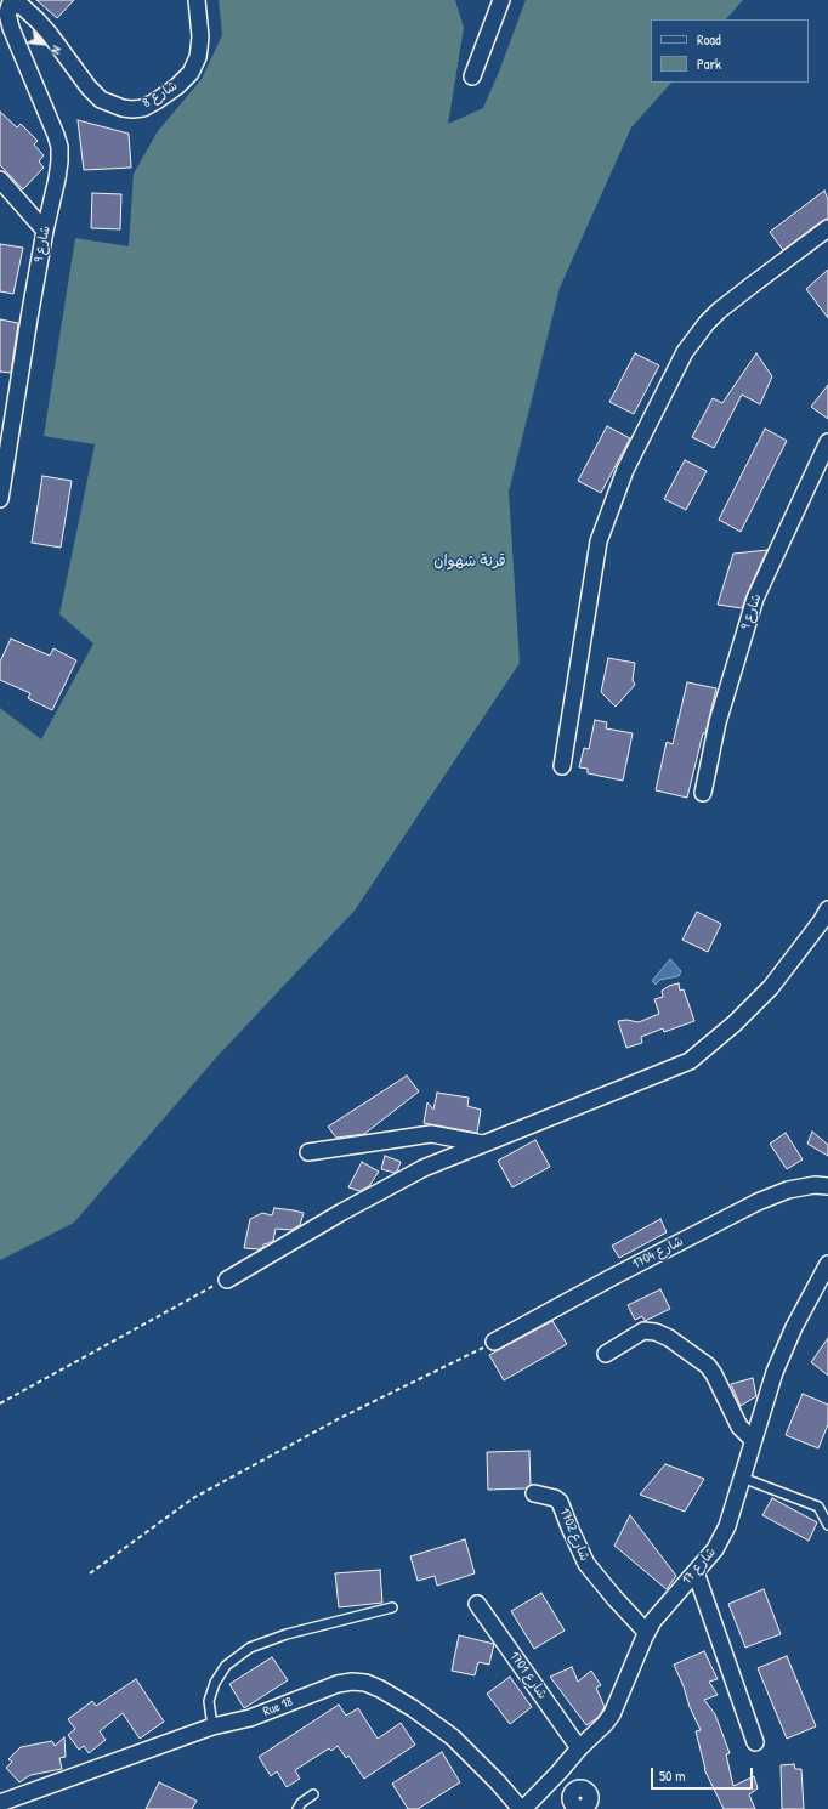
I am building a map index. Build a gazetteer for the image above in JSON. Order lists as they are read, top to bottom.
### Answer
{
  "streets": {
    "street": [
      "شارع 8",
      "شارع 9",
      "شارع 1704",
      "شارع 1702",
      "شارع 17",
      "شارع 1701",
      "Rue 18"
    ]
  },
  "crossings": [
    ["شارع 8", "شارع 9"],
    ["شارع 1702", "شارع 17"],
    ["شارع 17", "شارع 1701"],
    ["شارع 17", "Rue 18"]
  ],
  "districts": ["قرنة شهوان"],
  "legend": ["Road", "Park"],
  "scale_bar": "50 m",
  "north": "bottom right"
}
